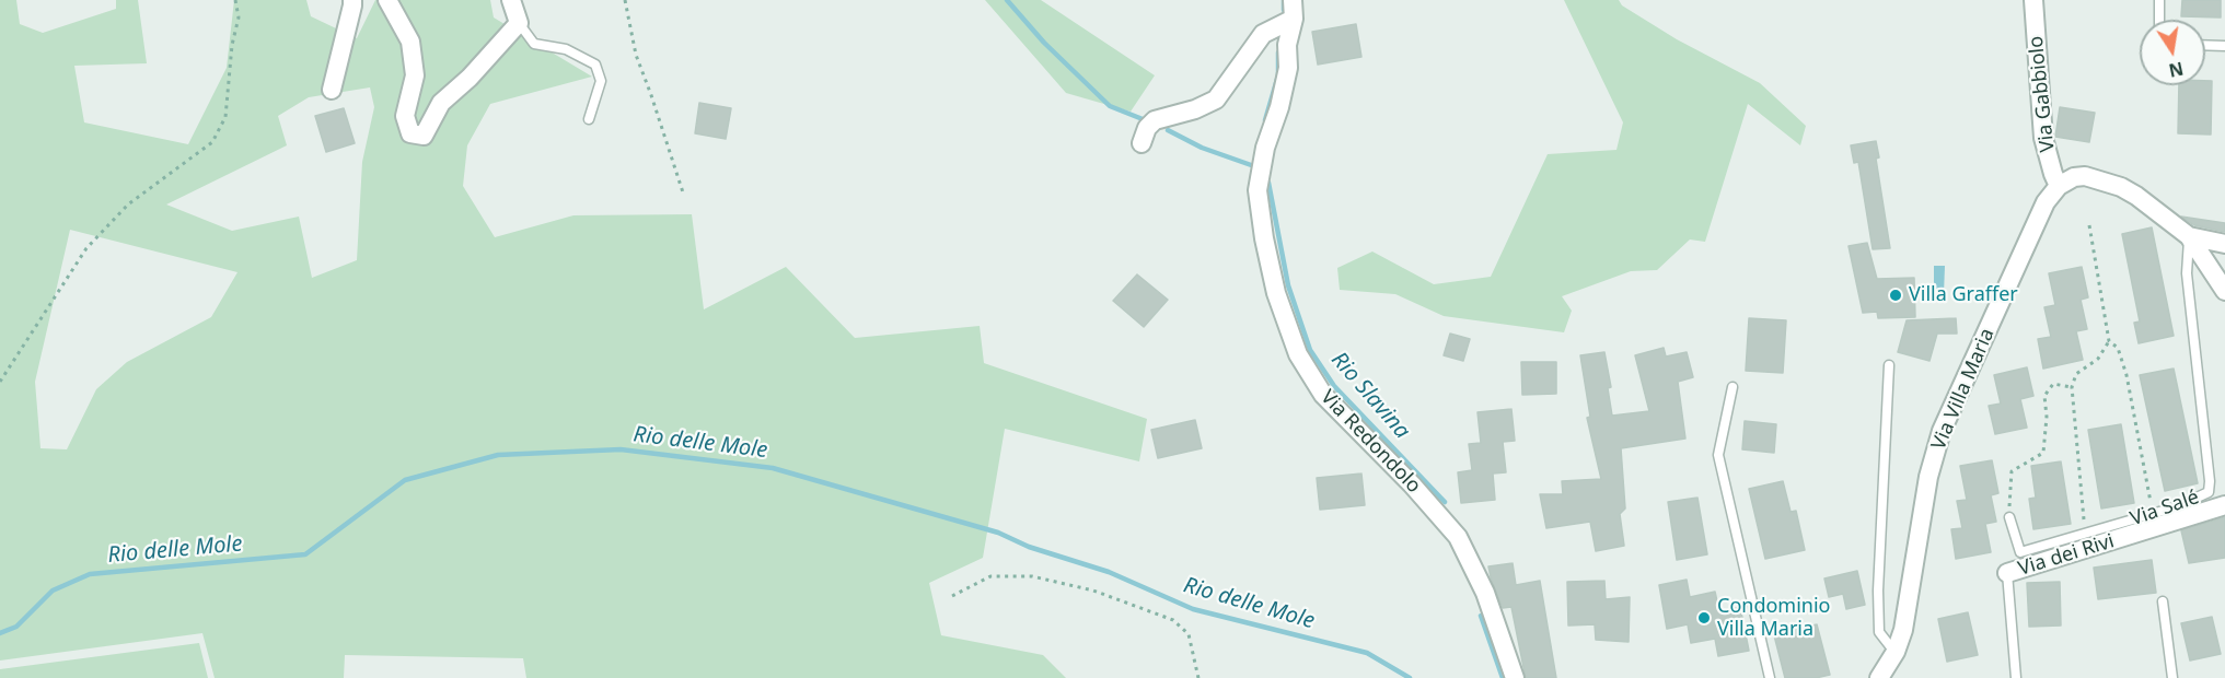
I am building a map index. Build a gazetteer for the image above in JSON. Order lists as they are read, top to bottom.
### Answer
{
  "streets": {
    "street": [
      "Via Gabbiolo",
      "Via Villa Maria",
      "Via Redondolo",
      "Via dei Rivi"
    ],
    "lane": ["Via Salé"]
  },
  "crossings": [
    ["Via Gabbiolo", "Via Villa Maria"]
  ],
  "water": ["Rio Slavina", "Rio delle Mole"],
  "places": ["Villa Graffer", "Condominio Villa Maria"],
  "north": "bottom"
}
